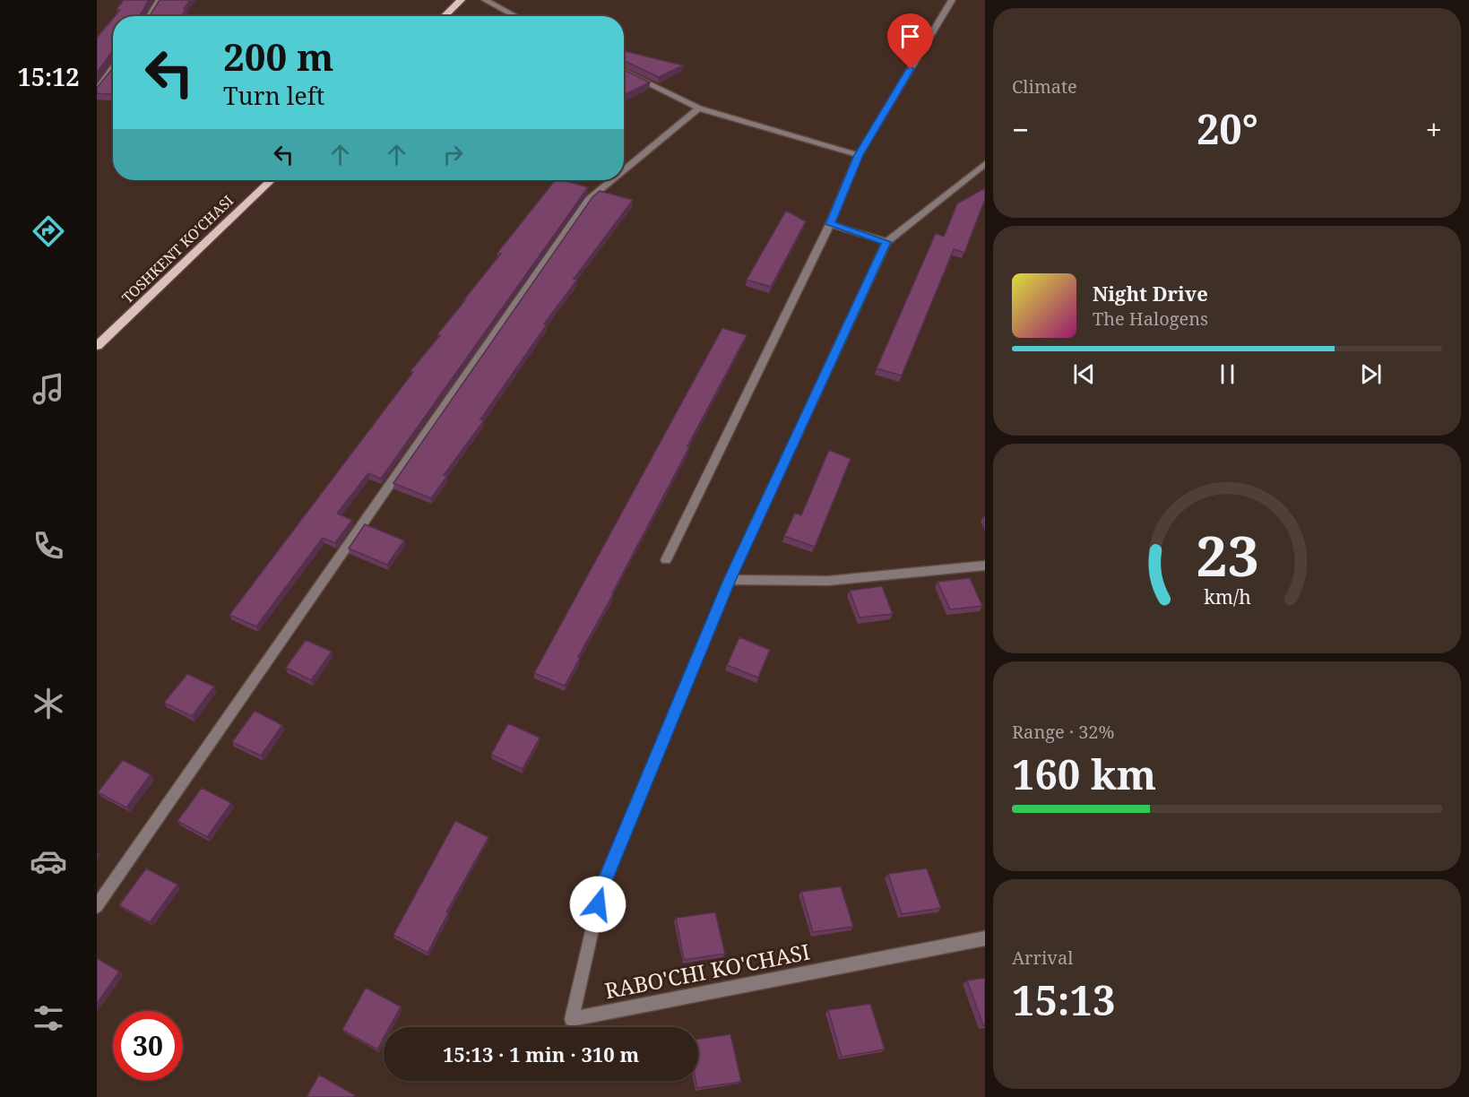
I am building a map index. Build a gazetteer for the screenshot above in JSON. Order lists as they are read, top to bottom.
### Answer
{
  "streets": {
    "main road": ["TOSHKENT KO'CHASI"],
    "street": ["RABO'CHI KO'CHASI"]
  },
  "page": {
    "tabs": "15:12",
    "tile": [
      "Climate",
      ["Range · 32%", "160 km"],
      ["Arrival", "15:13"]
    ],
    "turn": ["200 m", "Turn left"],
    "heat": ["−", "20°", "+"],
    "song": ["Night Drive", "The Halogens"],
    "limit": "30",
    "trip": "15:13 · 1 min · 310 m",
    "gauge": ["23", "km/h"]
  }
}
